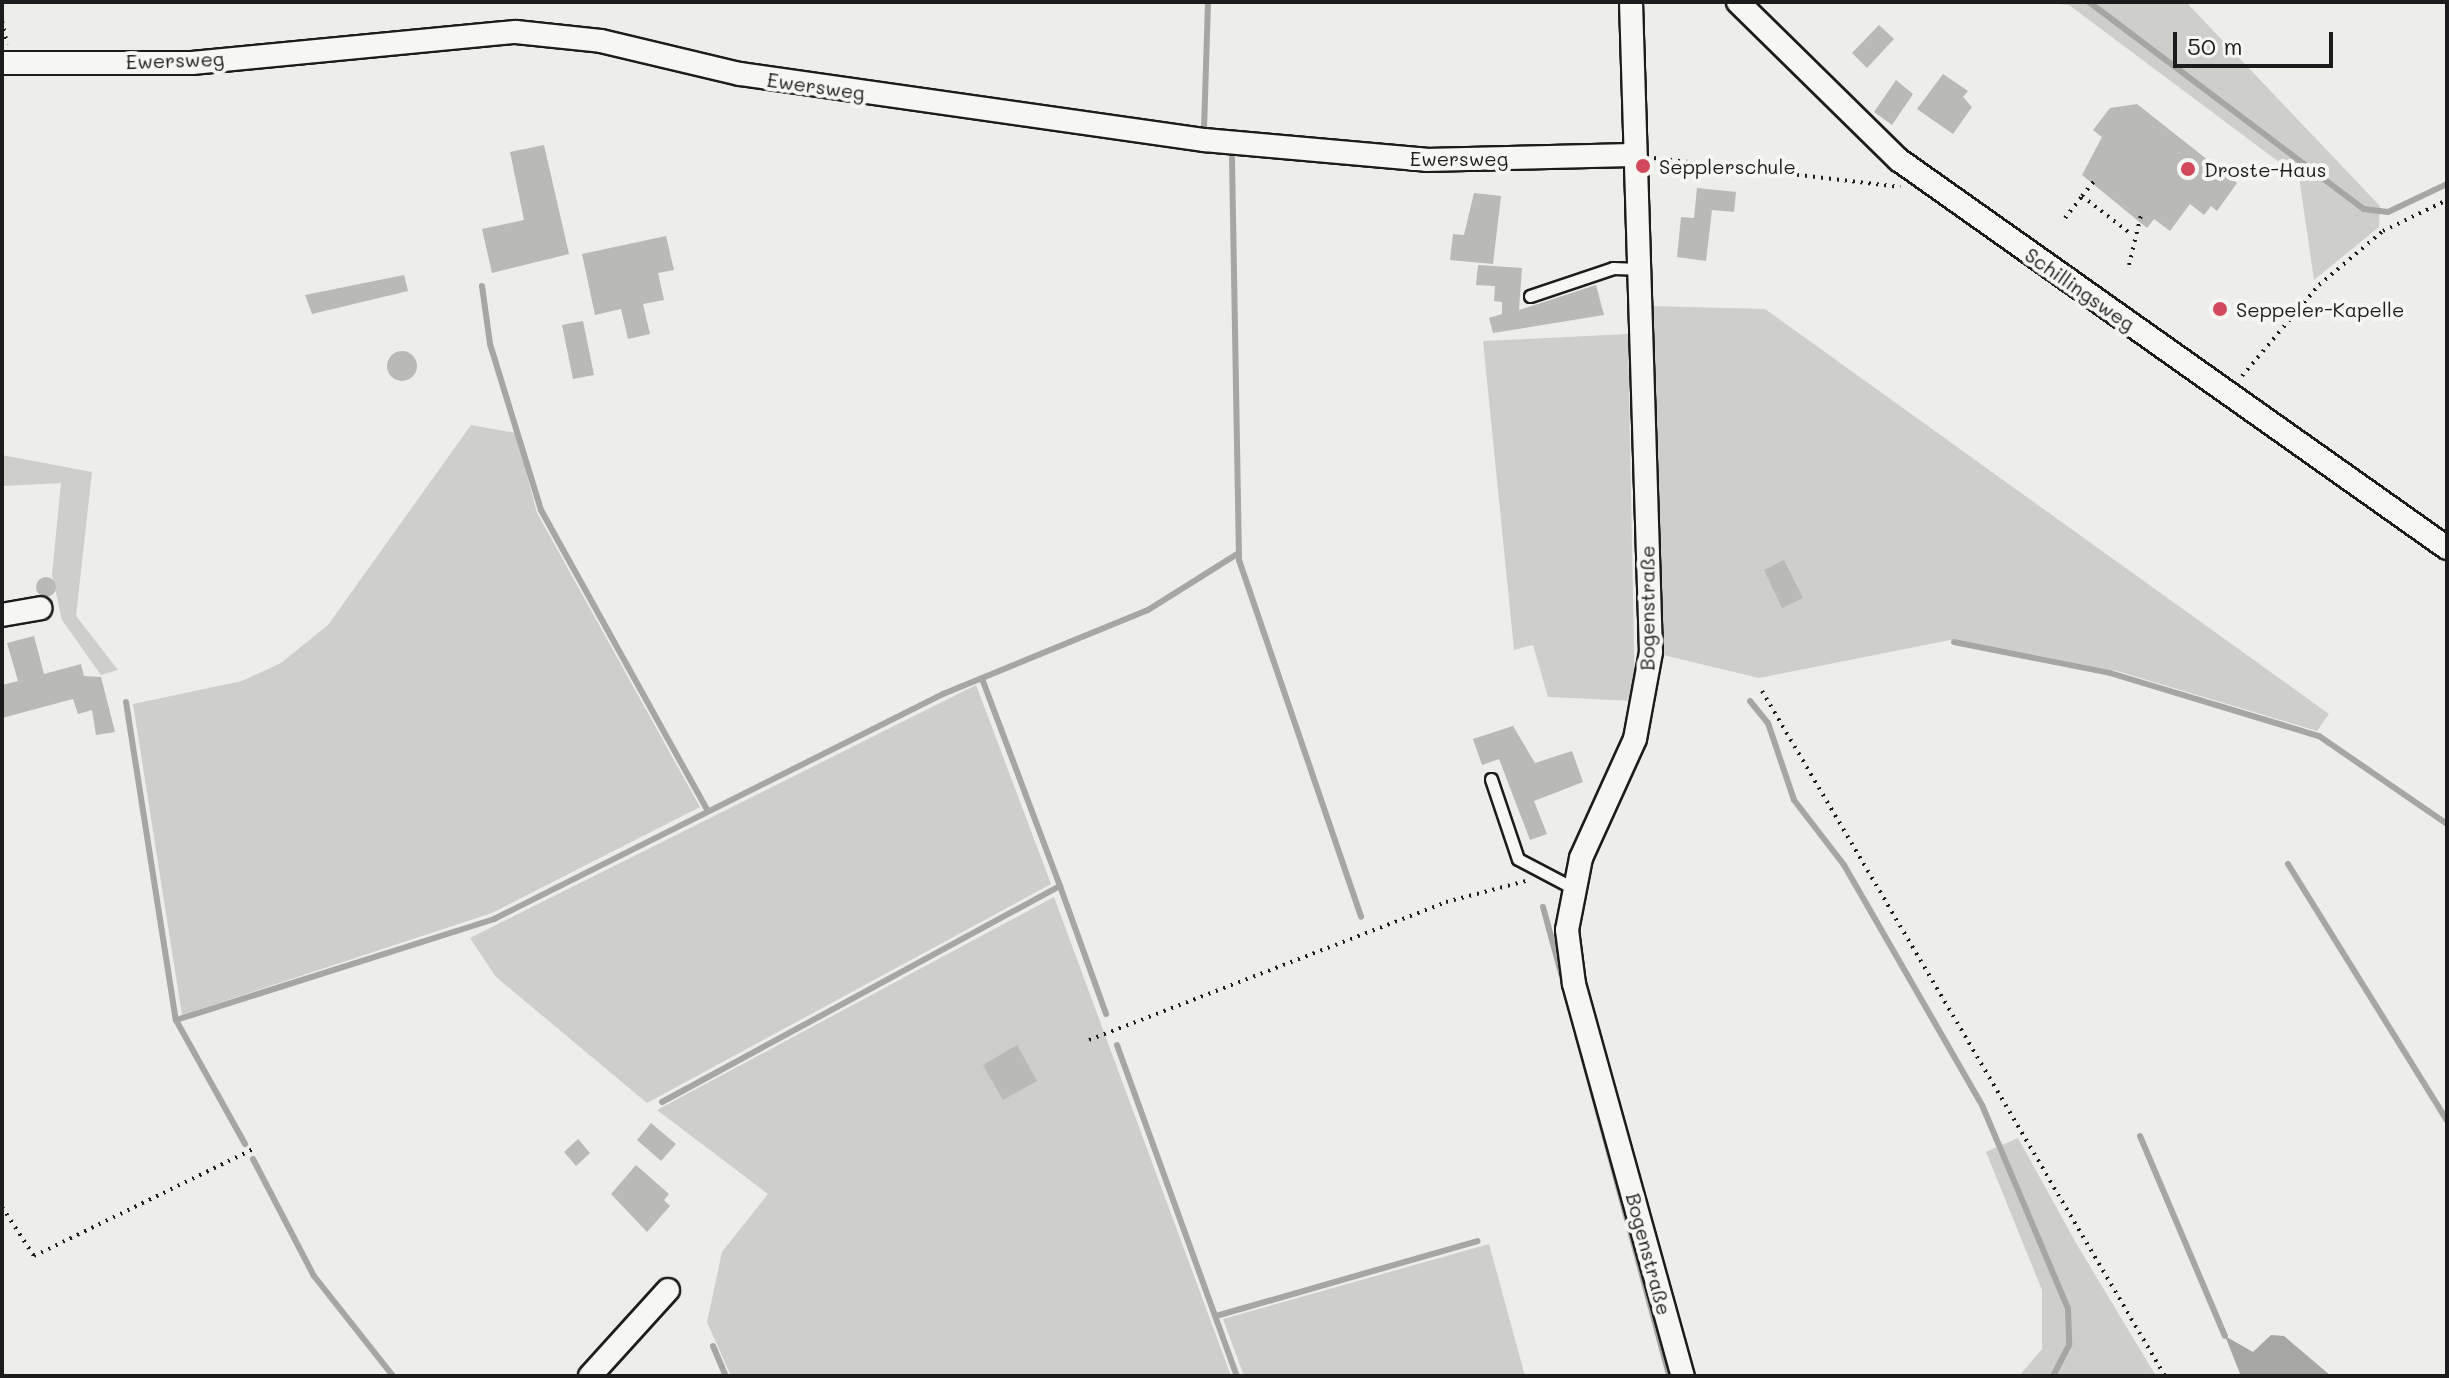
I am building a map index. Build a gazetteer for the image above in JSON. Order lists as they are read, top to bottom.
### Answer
{
  "streets": {
    "street": ["Ewersweg", "Schillingsweg", "Bogenstraße"]
  },
  "crossings": [
    ["Ewersweg", "Bogenstraße"]
  ],
  "places": ["Sepplerschule", "Droste-Haus", "Seppeler-Kapelle"],
  "scale_bar": "50 m"
}
